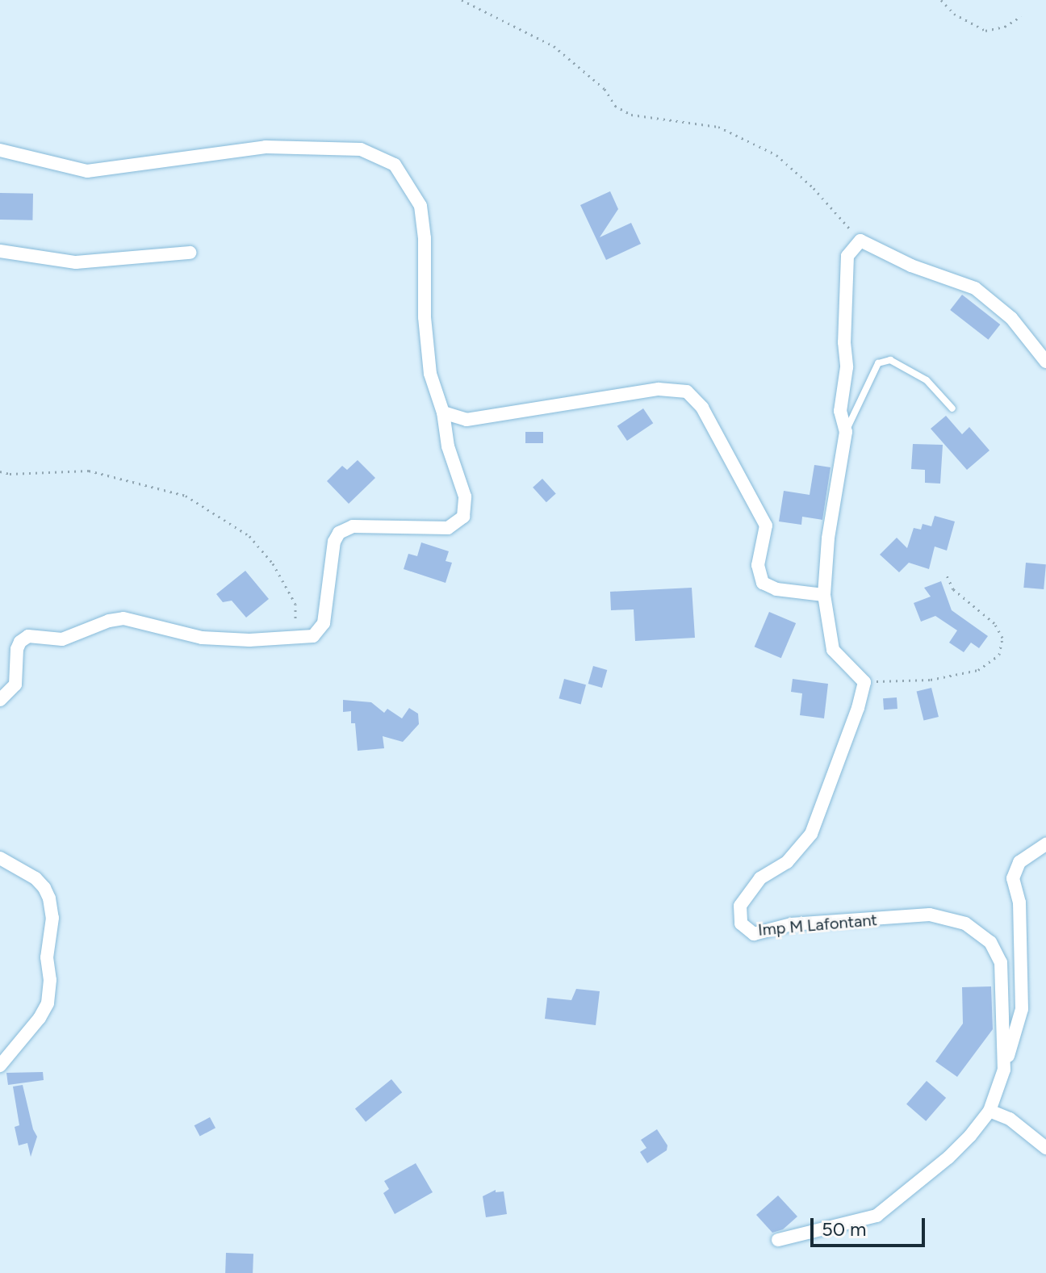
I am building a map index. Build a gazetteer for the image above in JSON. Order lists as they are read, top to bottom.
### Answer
{
  "streets": {
    "street": ["Imp M Lafontant"]
  },
  "scale_bar": "50 m"
}
